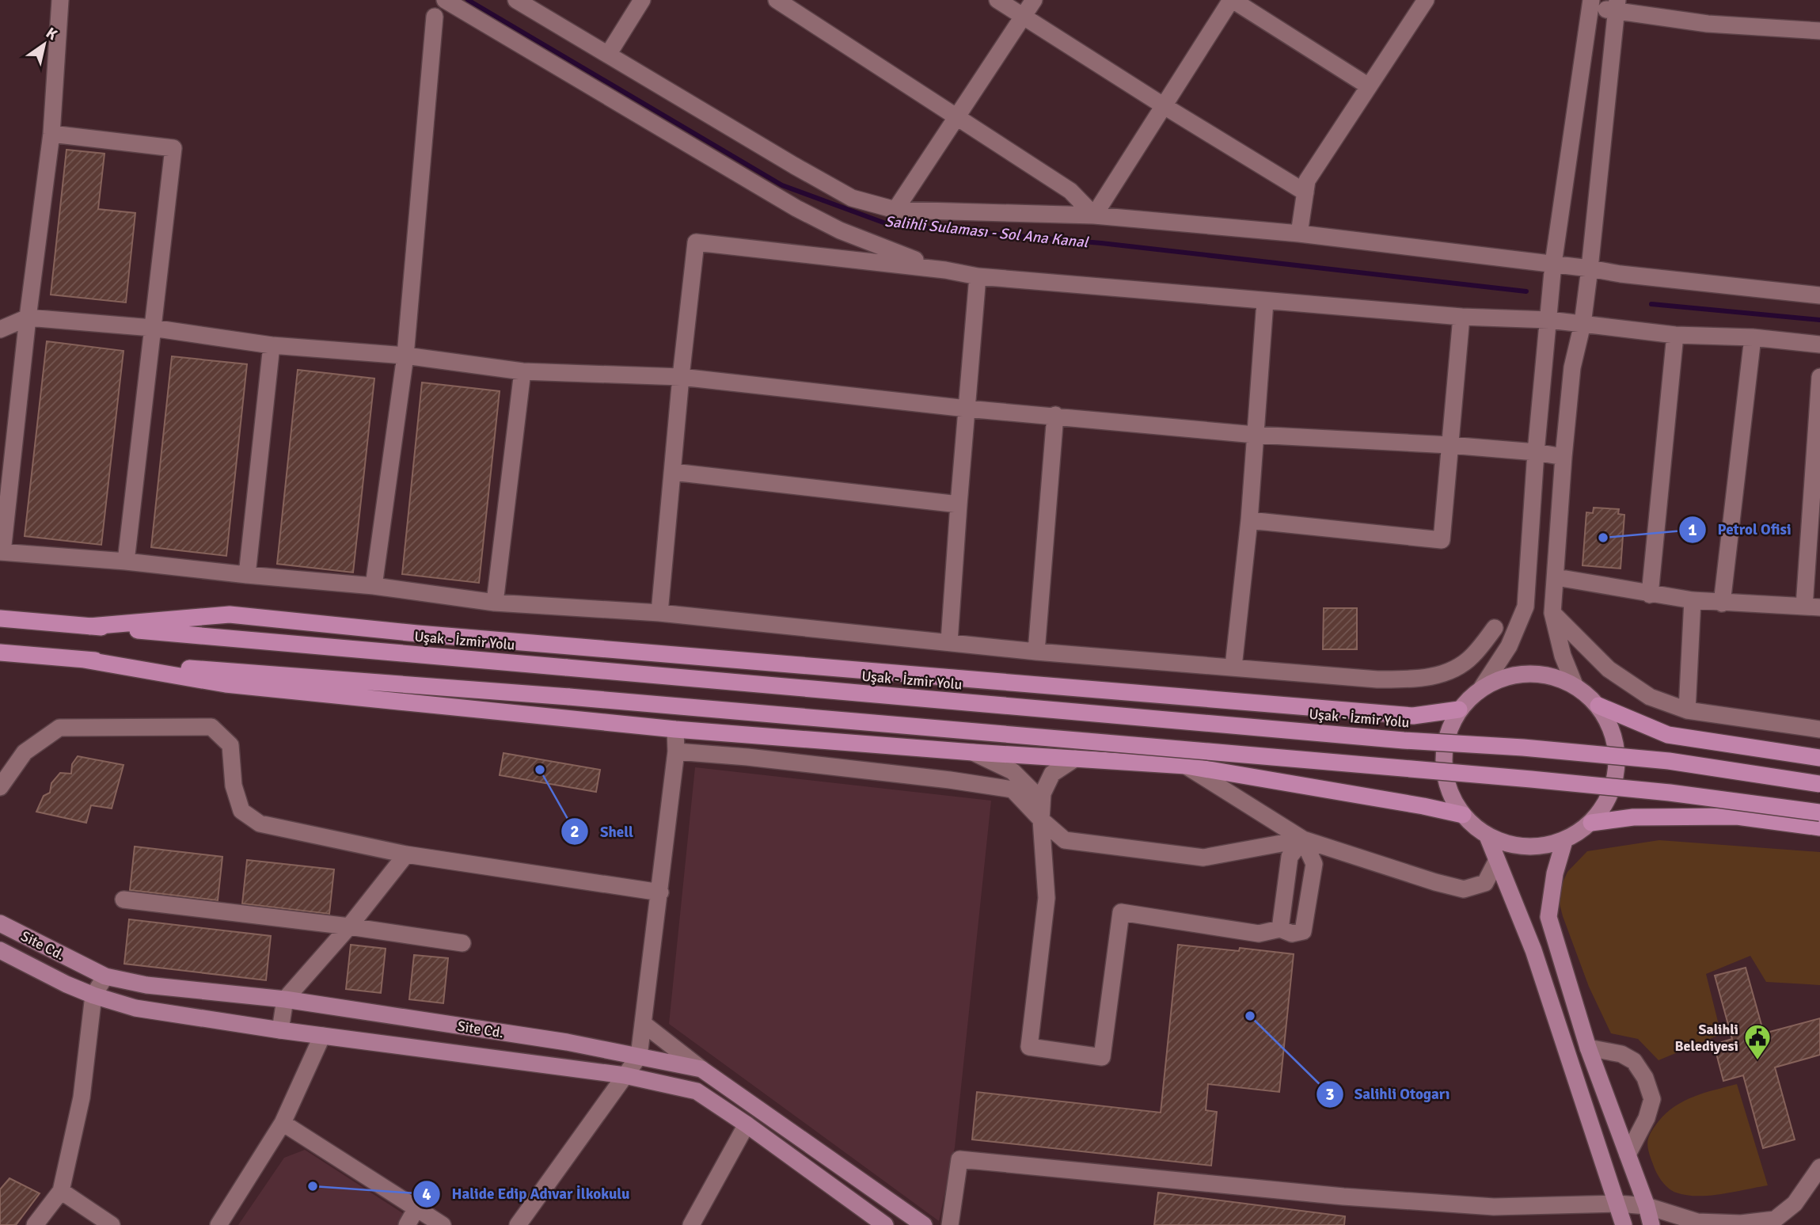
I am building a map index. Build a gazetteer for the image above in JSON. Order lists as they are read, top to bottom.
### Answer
{
  "streets": {
    "highway": ["Uşak - İzmir Yolu"],
    "main road": ["Site Cd."]
  },
  "water": ["Salihli Sulaması - Sol Ana Kanal"],
  "places": {
    "other": [
      "Petrol Ofisi",
      "Shell",
      "Salihli Otogarı",
      "Halide Edip Adıvar İlkokulu"
    ],
    "public building": ["Salihli Belediyesi"]
  },
  "north": "top right"
}
